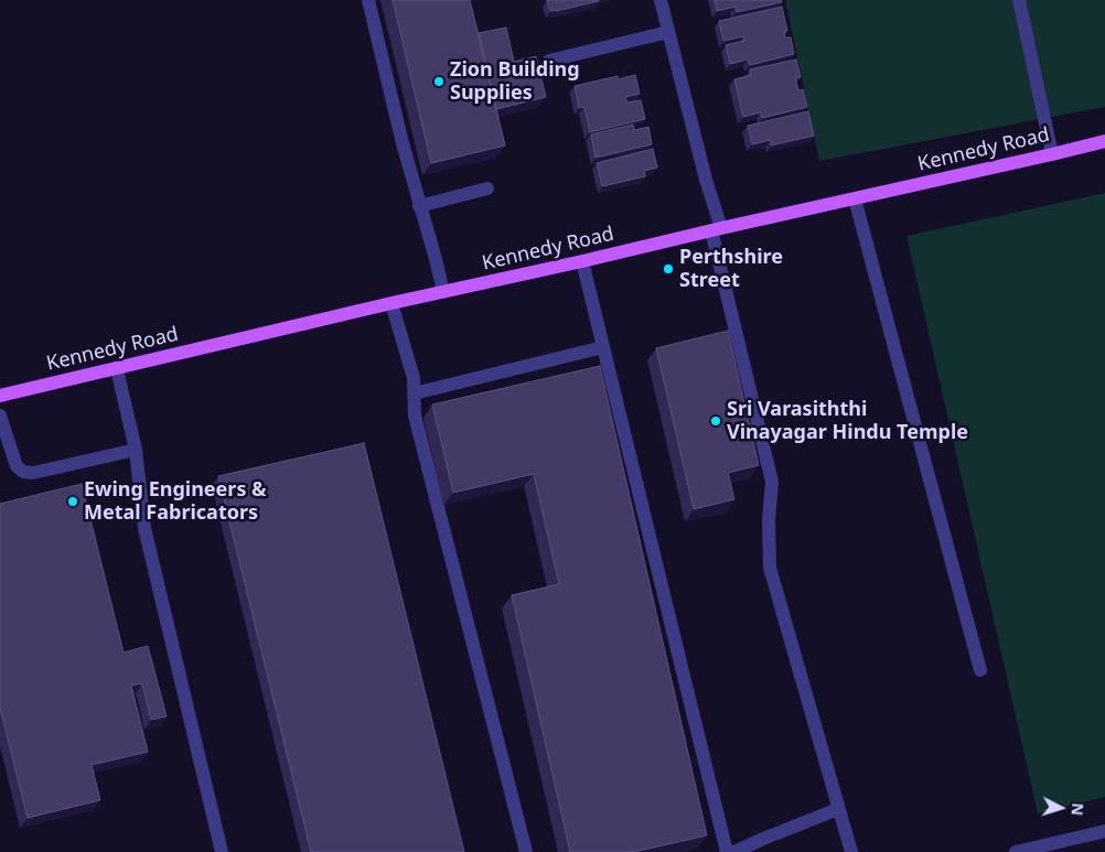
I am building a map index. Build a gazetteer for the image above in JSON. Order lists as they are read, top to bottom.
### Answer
{
  "streets": {
    "main road": ["Kennedy Road"]
  },
  "places": [
    "Zion Building Supplies",
    "Perthshire Street",
    "Sri Varasiththi Vinayagar Hindu Temple",
    "Ewing Engineers & Metal Fabricators"
  ],
  "north": "right"
}
